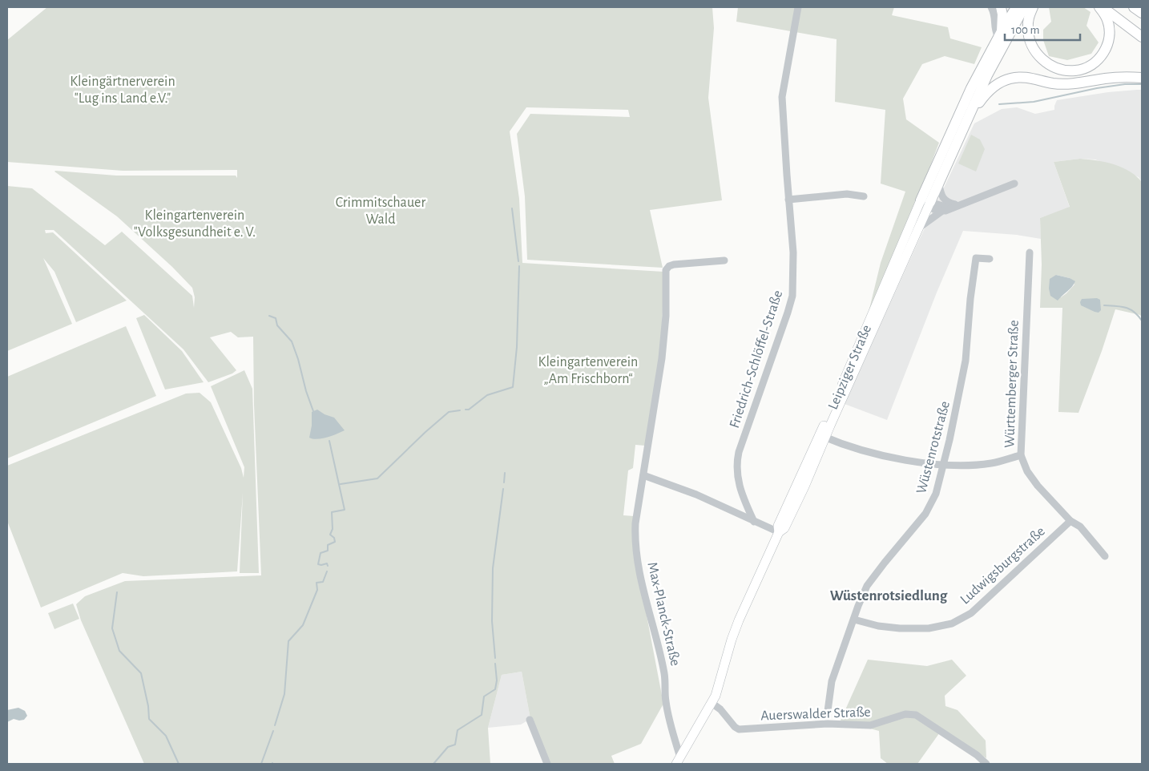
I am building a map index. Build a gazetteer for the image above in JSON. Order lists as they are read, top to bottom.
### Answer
{
  "streets": {
    "highway": ["Leipziger Straße"],
    "street": [
      "Friedrich-Schlöffel-Straße",
      "Württemberger Straße",
      "Wüstenrotstraße",
      "Ludwigsburgstraße",
      "Max-Planck-Straße",
      "Auerswalder Straße"
    ]
  },
  "crossings": [
    ["Leipziger Straße", "Max-Planck-Straße"],
    ["Leipziger Straße", "Auerswalder Straße"],
    ["Württemberger Straße", "Ludwigsburgstraße"],
    ["Wüstenrotstraße", "Ludwigsburgstraße"]
  ],
  "districts": ["Wüstenrotsiedlung"],
  "parks": [
    "Kleingärtnerverein \"Lug ins Land e.V.\"",
    "Crimmitschauer Wald",
    "Kleingartenverein \"Volksgesundheit e. V.",
    "Kleingartenverein „Am Frischborn“"
  ],
  "scale_bar": "100 m"
}
